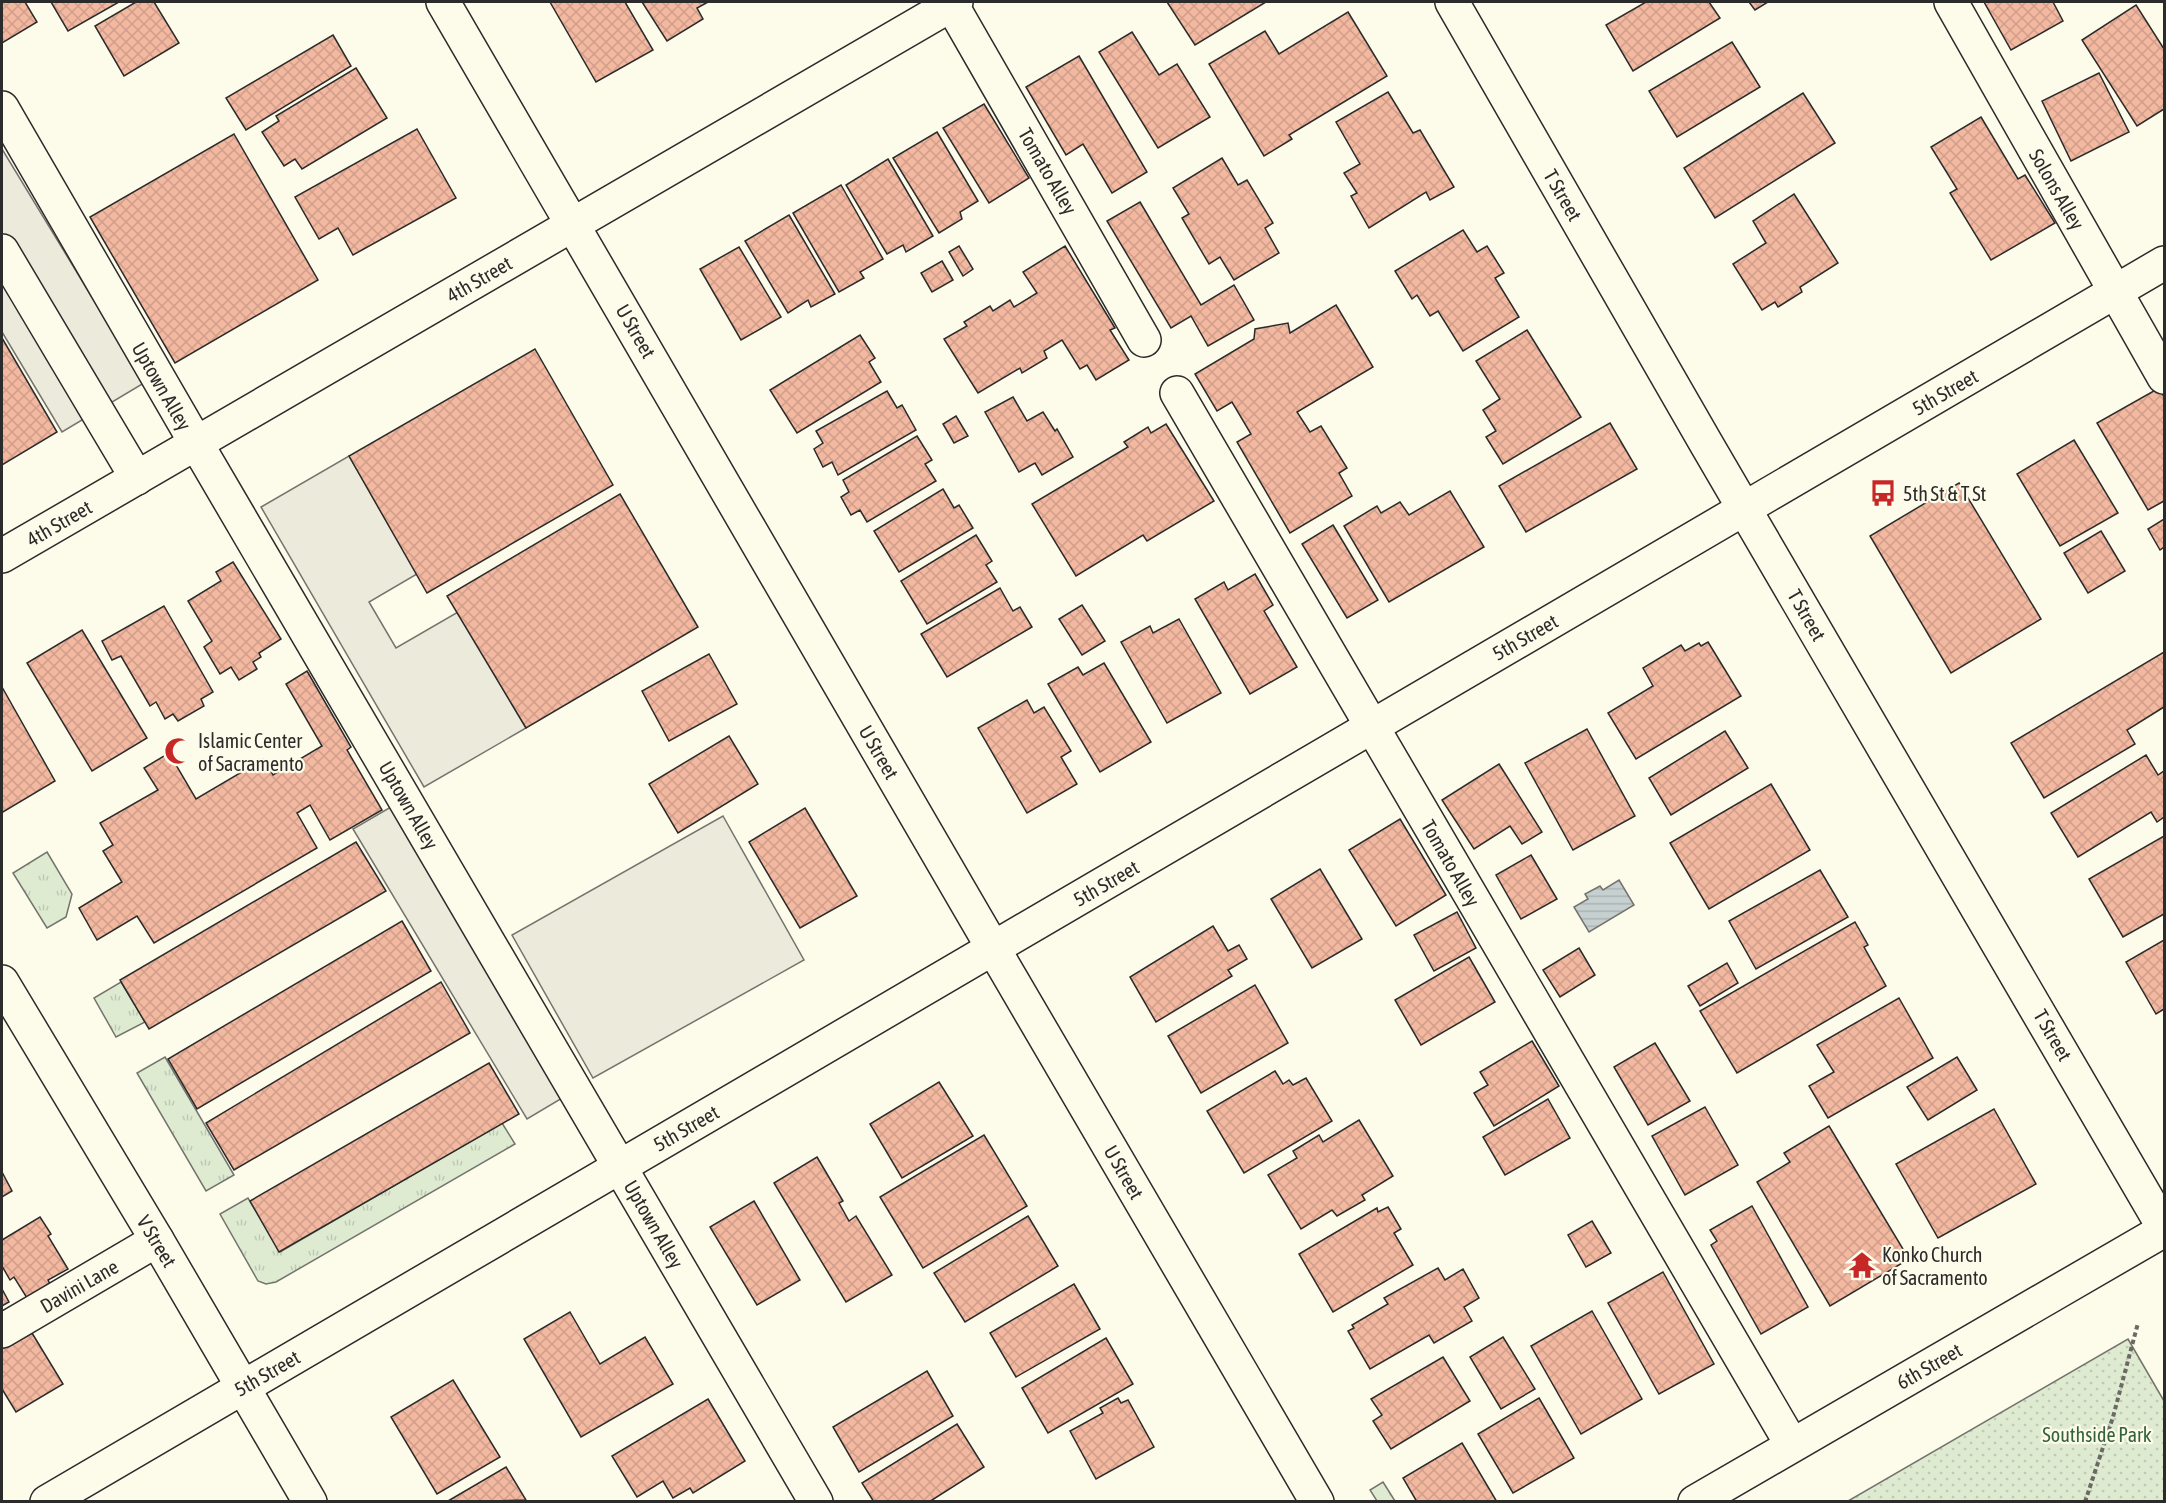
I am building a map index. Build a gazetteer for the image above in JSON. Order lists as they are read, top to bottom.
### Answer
{
  "streets": {
    "street": [
      "Tomato Alley",
      "Solons Alley",
      "T Street",
      "4th Street",
      "U Street",
      "Uptown Alley",
      "5th Street",
      "V Street",
      "Davini Lane",
      "6th Street"
    ]
  },
  "crossings": [
    ["Tomato Alley", "4th Street"],
    ["Tomato Alley", "5th Street"],
    ["Tomato Alley", "6th Street"],
    ["Solons Alley", "5th Street"],
    ["T Street", "5th Street"],
    ["T Street", "6th Street"],
    ["4th Street", "U Street"],
    ["4th Street", "Uptown Alley"],
    ["U Street", "5th Street"],
    ["Uptown Alley", "5th Street"],
    ["5th Street", "V Street"],
    ["V Street", "Davini Lane"]
  ],
  "parks": ["Southside Park"],
  "places": {
    "bus stop": ["5th St & T St"],
    "mosque": ["Islamic Center of Sacramento"],
    "temple": ["Konko Church of Sacramento"]
  }
}
